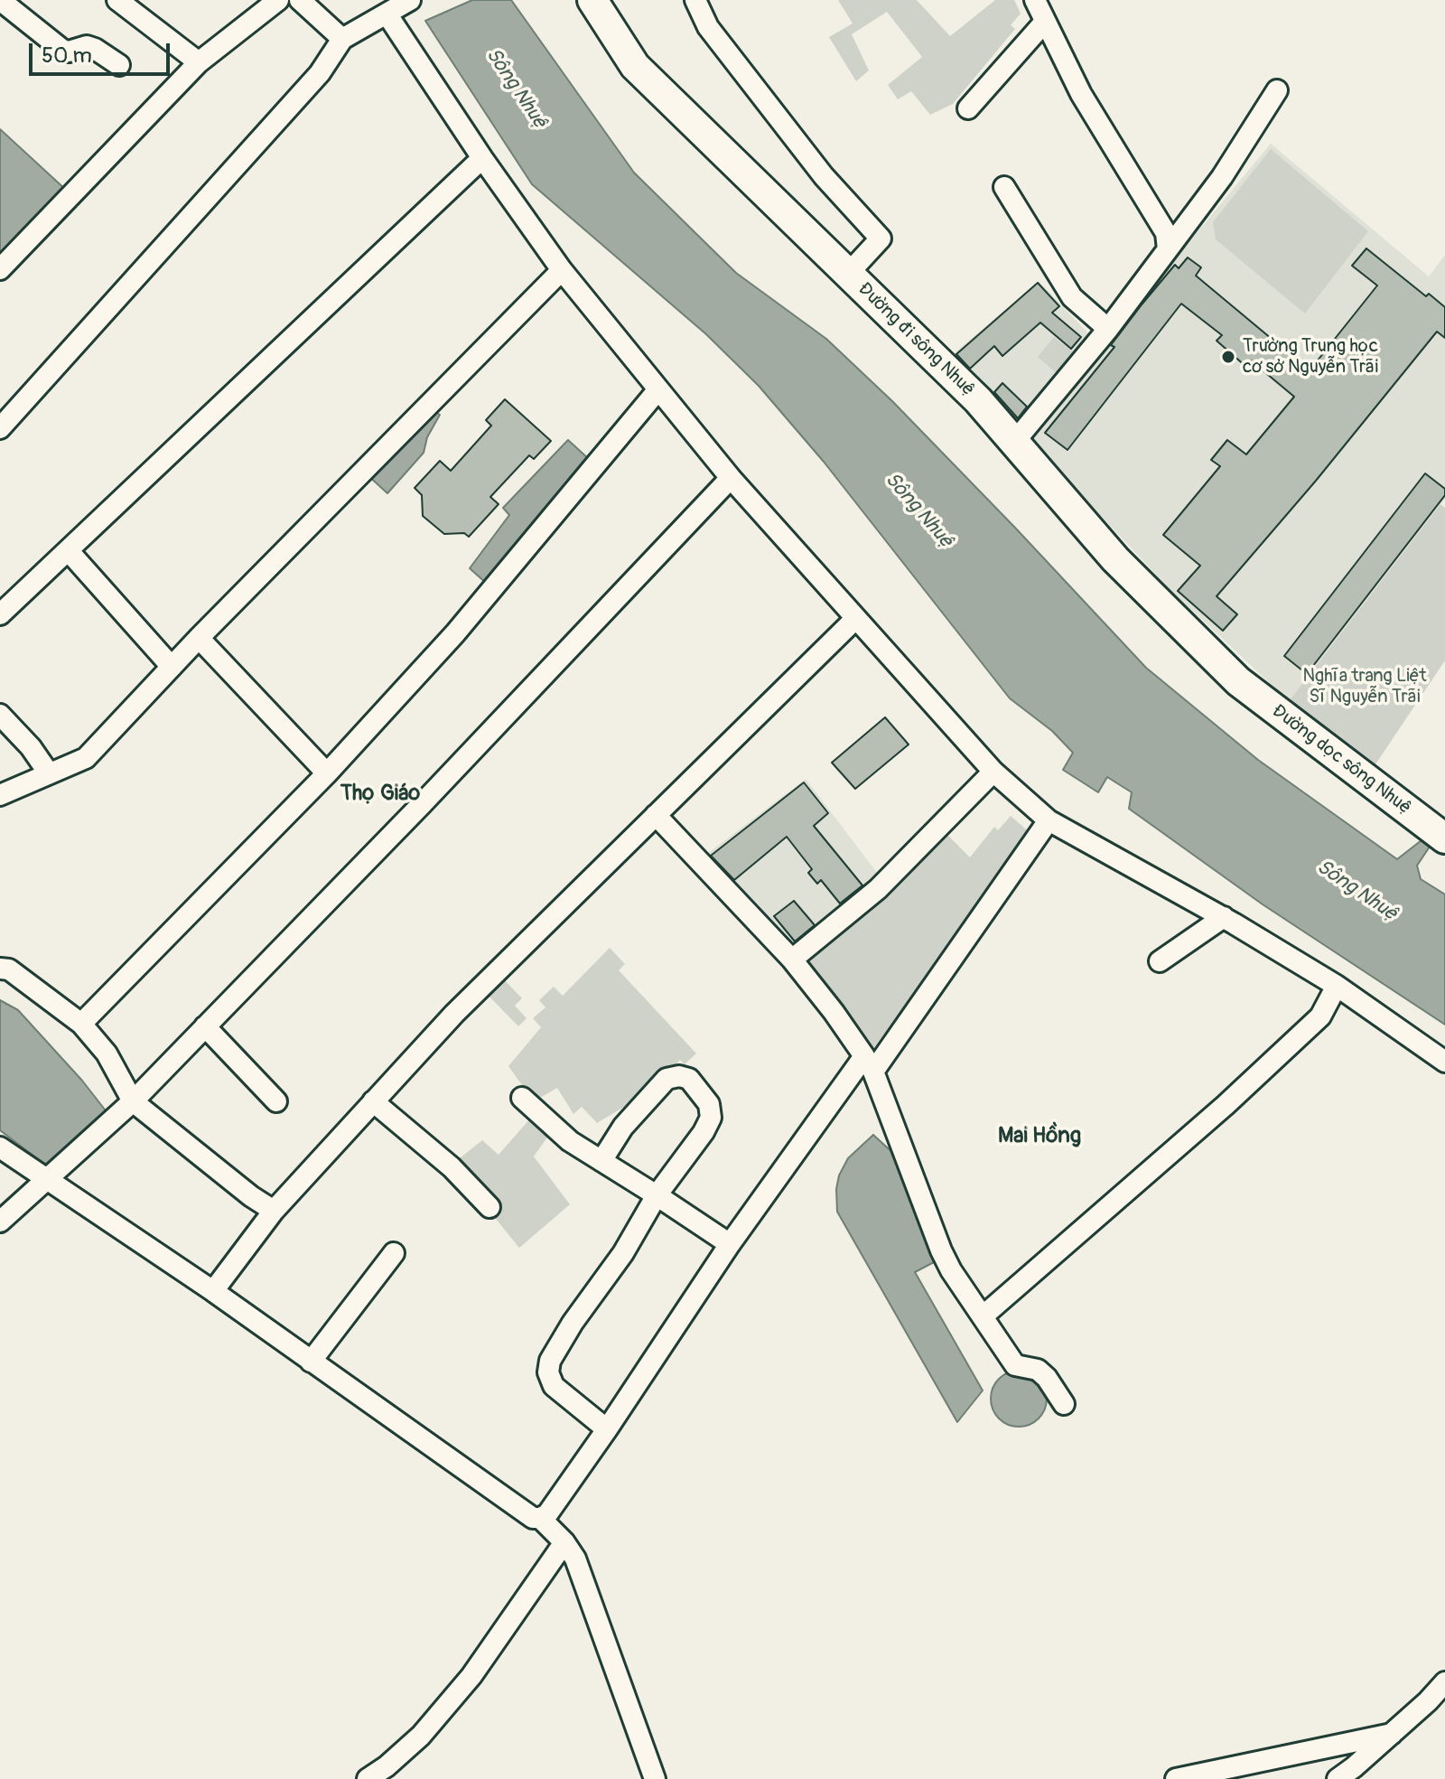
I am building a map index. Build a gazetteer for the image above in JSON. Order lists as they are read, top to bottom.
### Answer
{
  "streets": {
    "street": ["Đường đi sông Nhuệ", "Đường dọc sông Nhuệ"]
  },
  "crossings": [
    ["Đường đi sông Nhuệ", "Đường dọc sông Nhuệ"]
  ],
  "districts": ["Thọ Giáo", "Mai Hồng"],
  "water": ["Sông Nhuệ"],
  "parks": ["Nghĩa trang Liệt Sĩ Nguyễn Trãi"],
  "places": ["Trường Trung học cơ sở Nguyễn Trãi"],
  "scale_bar": "50 m"
}
